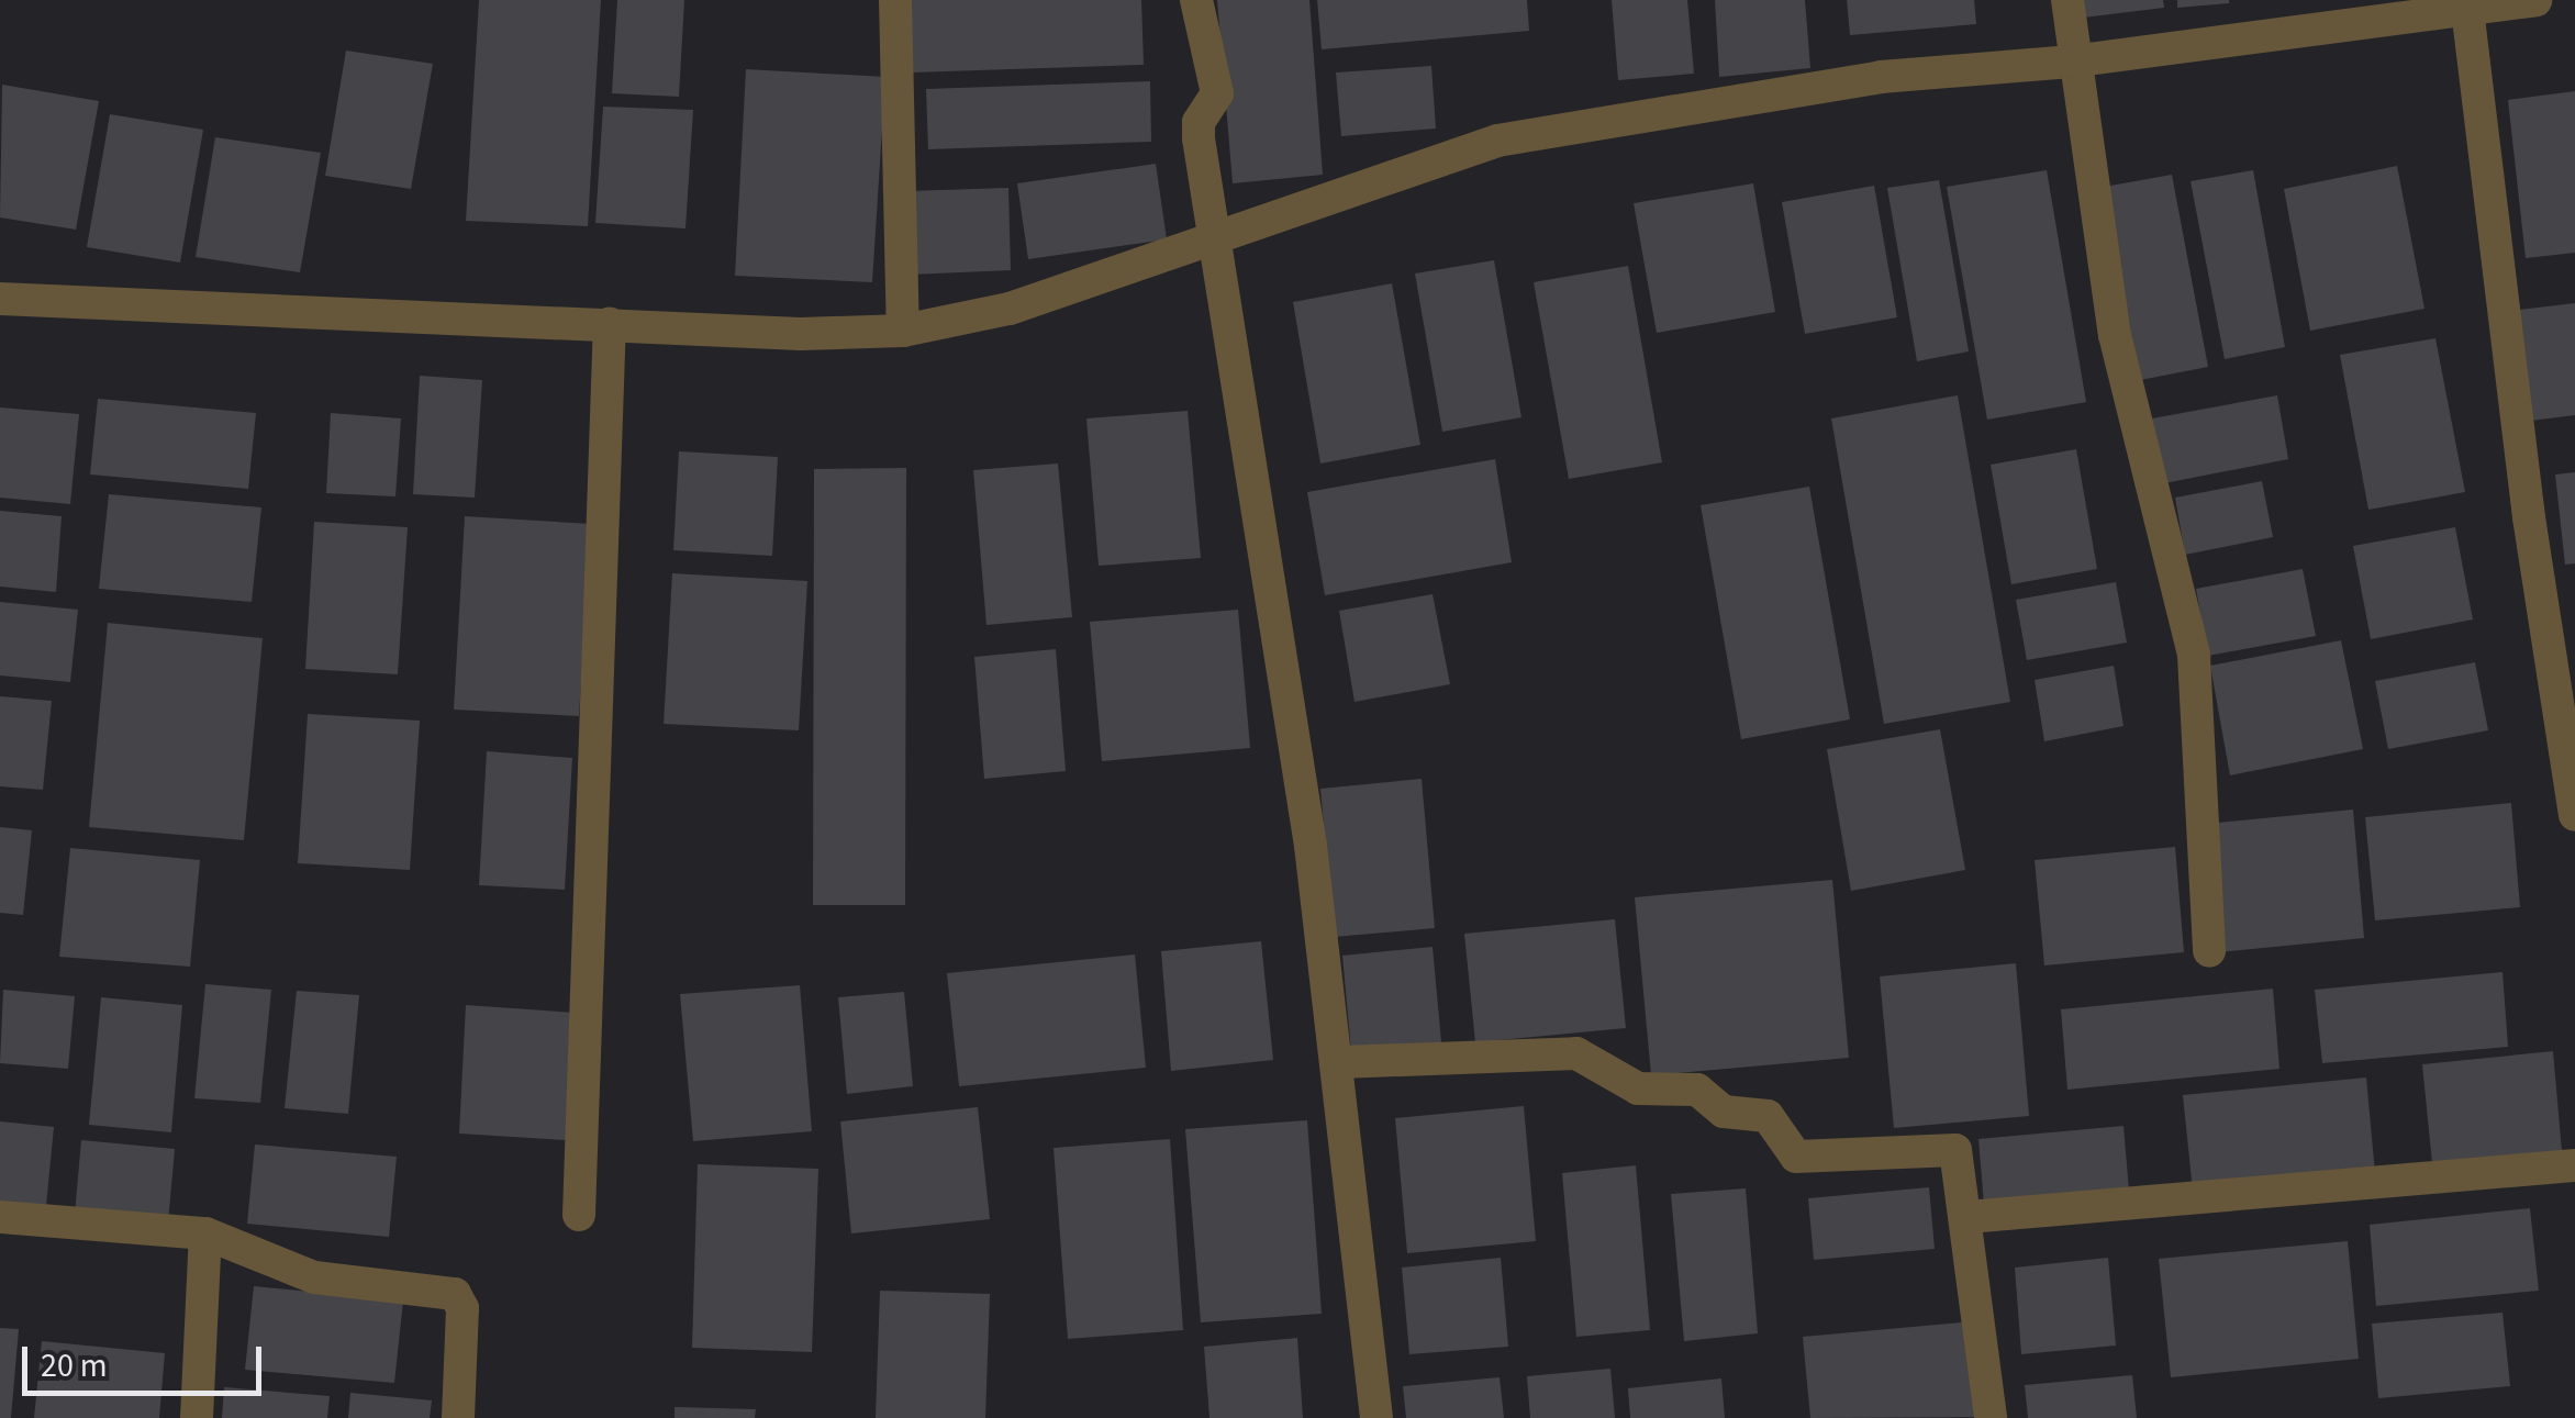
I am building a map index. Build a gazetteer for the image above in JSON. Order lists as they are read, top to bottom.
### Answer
{
  "scale_bar": "20 m"
}
